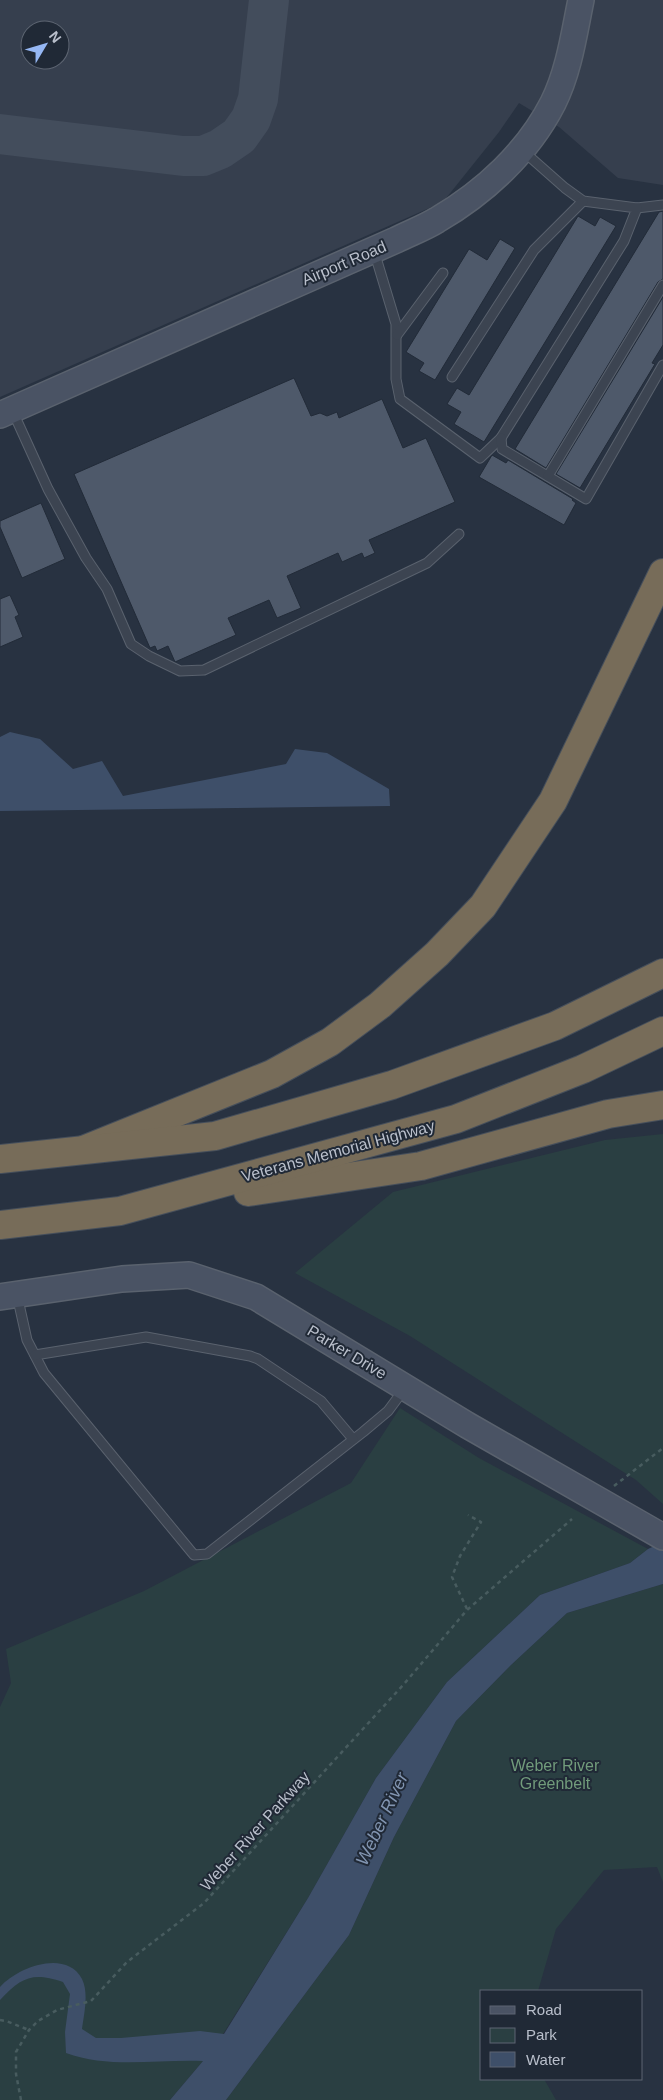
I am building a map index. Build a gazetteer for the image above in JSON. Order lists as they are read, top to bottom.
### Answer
{
  "streets": {
    "highway": ["Veterans Memorial Highway"],
    "street": ["Airport Road", "Parker Drive"],
    "path": ["Weber River Parkway"]
  },
  "water": ["Weber River"],
  "parks": ["Weber River Greenbelt"],
  "legend": ["Road", "Park", "Water"],
  "north": "top right"
}
